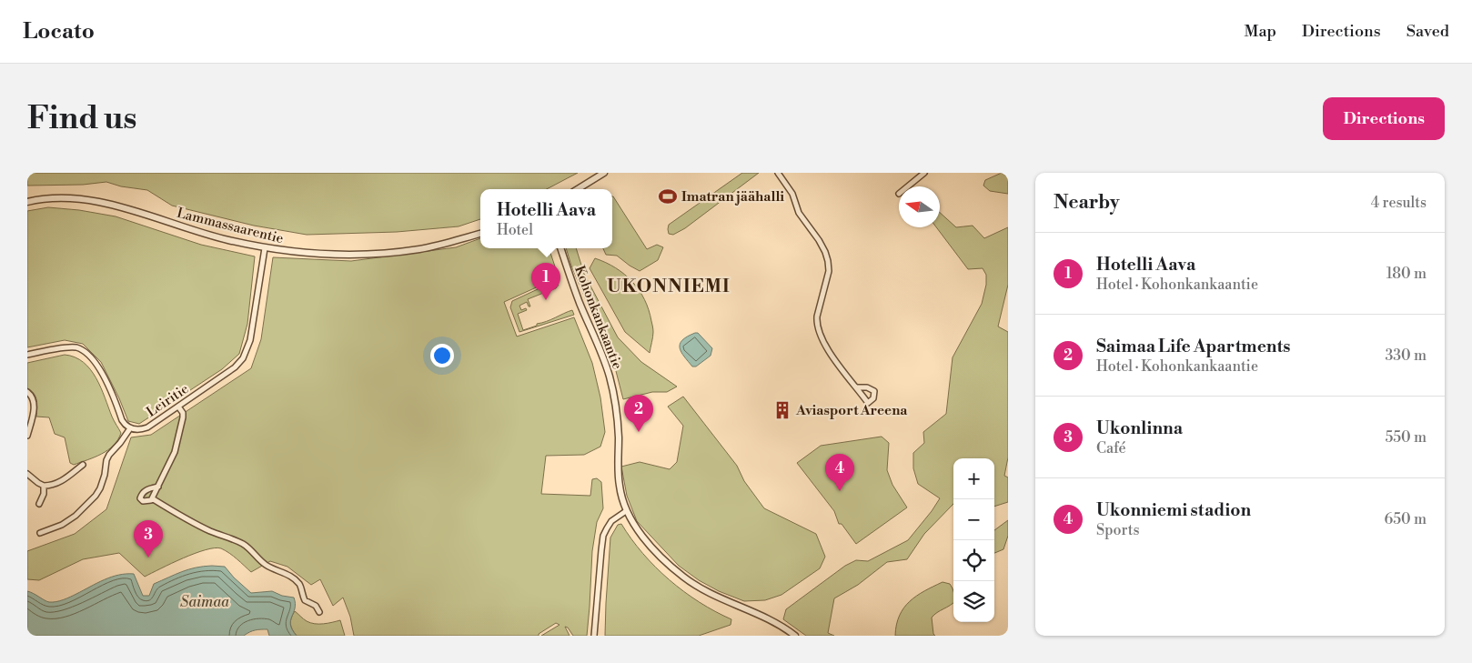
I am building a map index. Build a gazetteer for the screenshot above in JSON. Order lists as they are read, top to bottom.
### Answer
{
  "streets": {
    "street": ["Lammassaarentie", "Kohonkankaantie", "Leiritie"]
  },
  "crossings": [
    ["Lammassaarentie", "Leiritie"]
  ],
  "districts": ["UKONNIEMI"],
  "water": ["Saimaa"],
  "places": {
    "sports": ["Imatran jäähalli"],
    "building": ["Aviasport Areena"]
  },
  "north": "left",
  "page": {
    "header": "Locato",
    "nav": ["Map", "Directions", "Saved"],
    "buttons": "Directions",
    "title": "Find us",
    "heading": ["Nearby", "4 results"],
    "popup": ["Hotelli Aava", "Hotel"],
    "list": [
      {
        "mark": "1",
        "name": "Hotelli Aava",
        "note": "Hotel · Kohonkankaantie",
        "value": "180 m"
      },
      {
        "mark": "2",
        "name": "Saimaa Life Apartments",
        "note": "Hotel · Kohonkankaantie",
        "value": "330 m"
      },
      {
        "mark": "3",
        "name": "Ukonlinna",
        "note": "Café",
        "value": "550 m"
      },
      {
        "mark": "4",
        "name": "Ukonniemi stadion",
        "note": "Sports",
        "value": "650 m"
      }
    ],
    "pins": [
      "1",
      "2",
      "4",
      "3"
    ],
    "map_buttons": ["+", "−"]
  }
}
